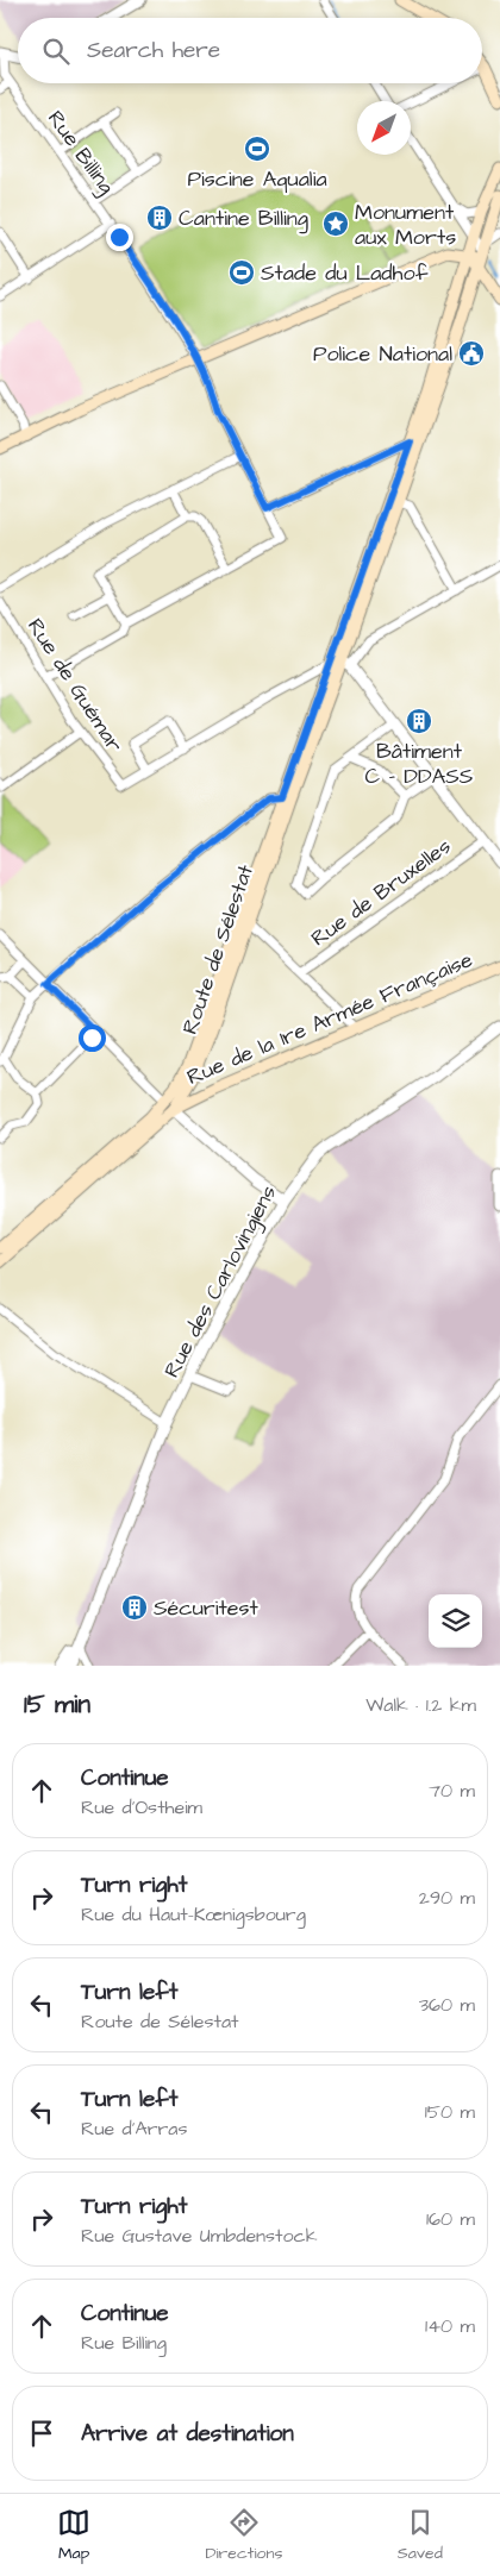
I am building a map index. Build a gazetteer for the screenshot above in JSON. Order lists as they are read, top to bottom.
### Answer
{
  "streets": {
    "main road": ["Route de Sélestat", "Rue de la 1re Armée Française"],
    "street": [
      "Rue Billing",
      "Rue de Guémar",
      "Rue de Bruxelles",
      "Rue des Carlovingiens"
    ]
  },
  "crossings": [
    ["Route de Sélestat", "Rue de la 1re Armée Française"]
  ],
  "places": {
    "sports": ["Piscine Aqualia", "Stade du Ladhof"],
    "building": ["Cantine Billing", "Bâtiment C - DDASS", "Sécuritest"],
    "place": ["Monument aux Morts"],
    "public building": ["Police National"]
  },
  "north": "bottom left",
  "page": {
    "search": "Search here",
    "heading": ["15 min", "Walk · 1.2 km"],
    "list": [
      ["Continue", "Rue d'Ostheim", "70 m"],
      ["Turn right", "Rue du Haut-Kœnigsbourg", "290 m"],
      ["Turn left", "Route de Sélestat", "360 m"],
      ["Turn left", "Rue d'Arras", "150 m"],
      ["Turn right", "Rue Gustave Umbdenstock", "160 m"],
      ["Continue", "Rue Billing", "140 m"],
      "Arrive at destination"
    ],
    "nav": ["Map", "Directions", "Saved"]
  }
}
